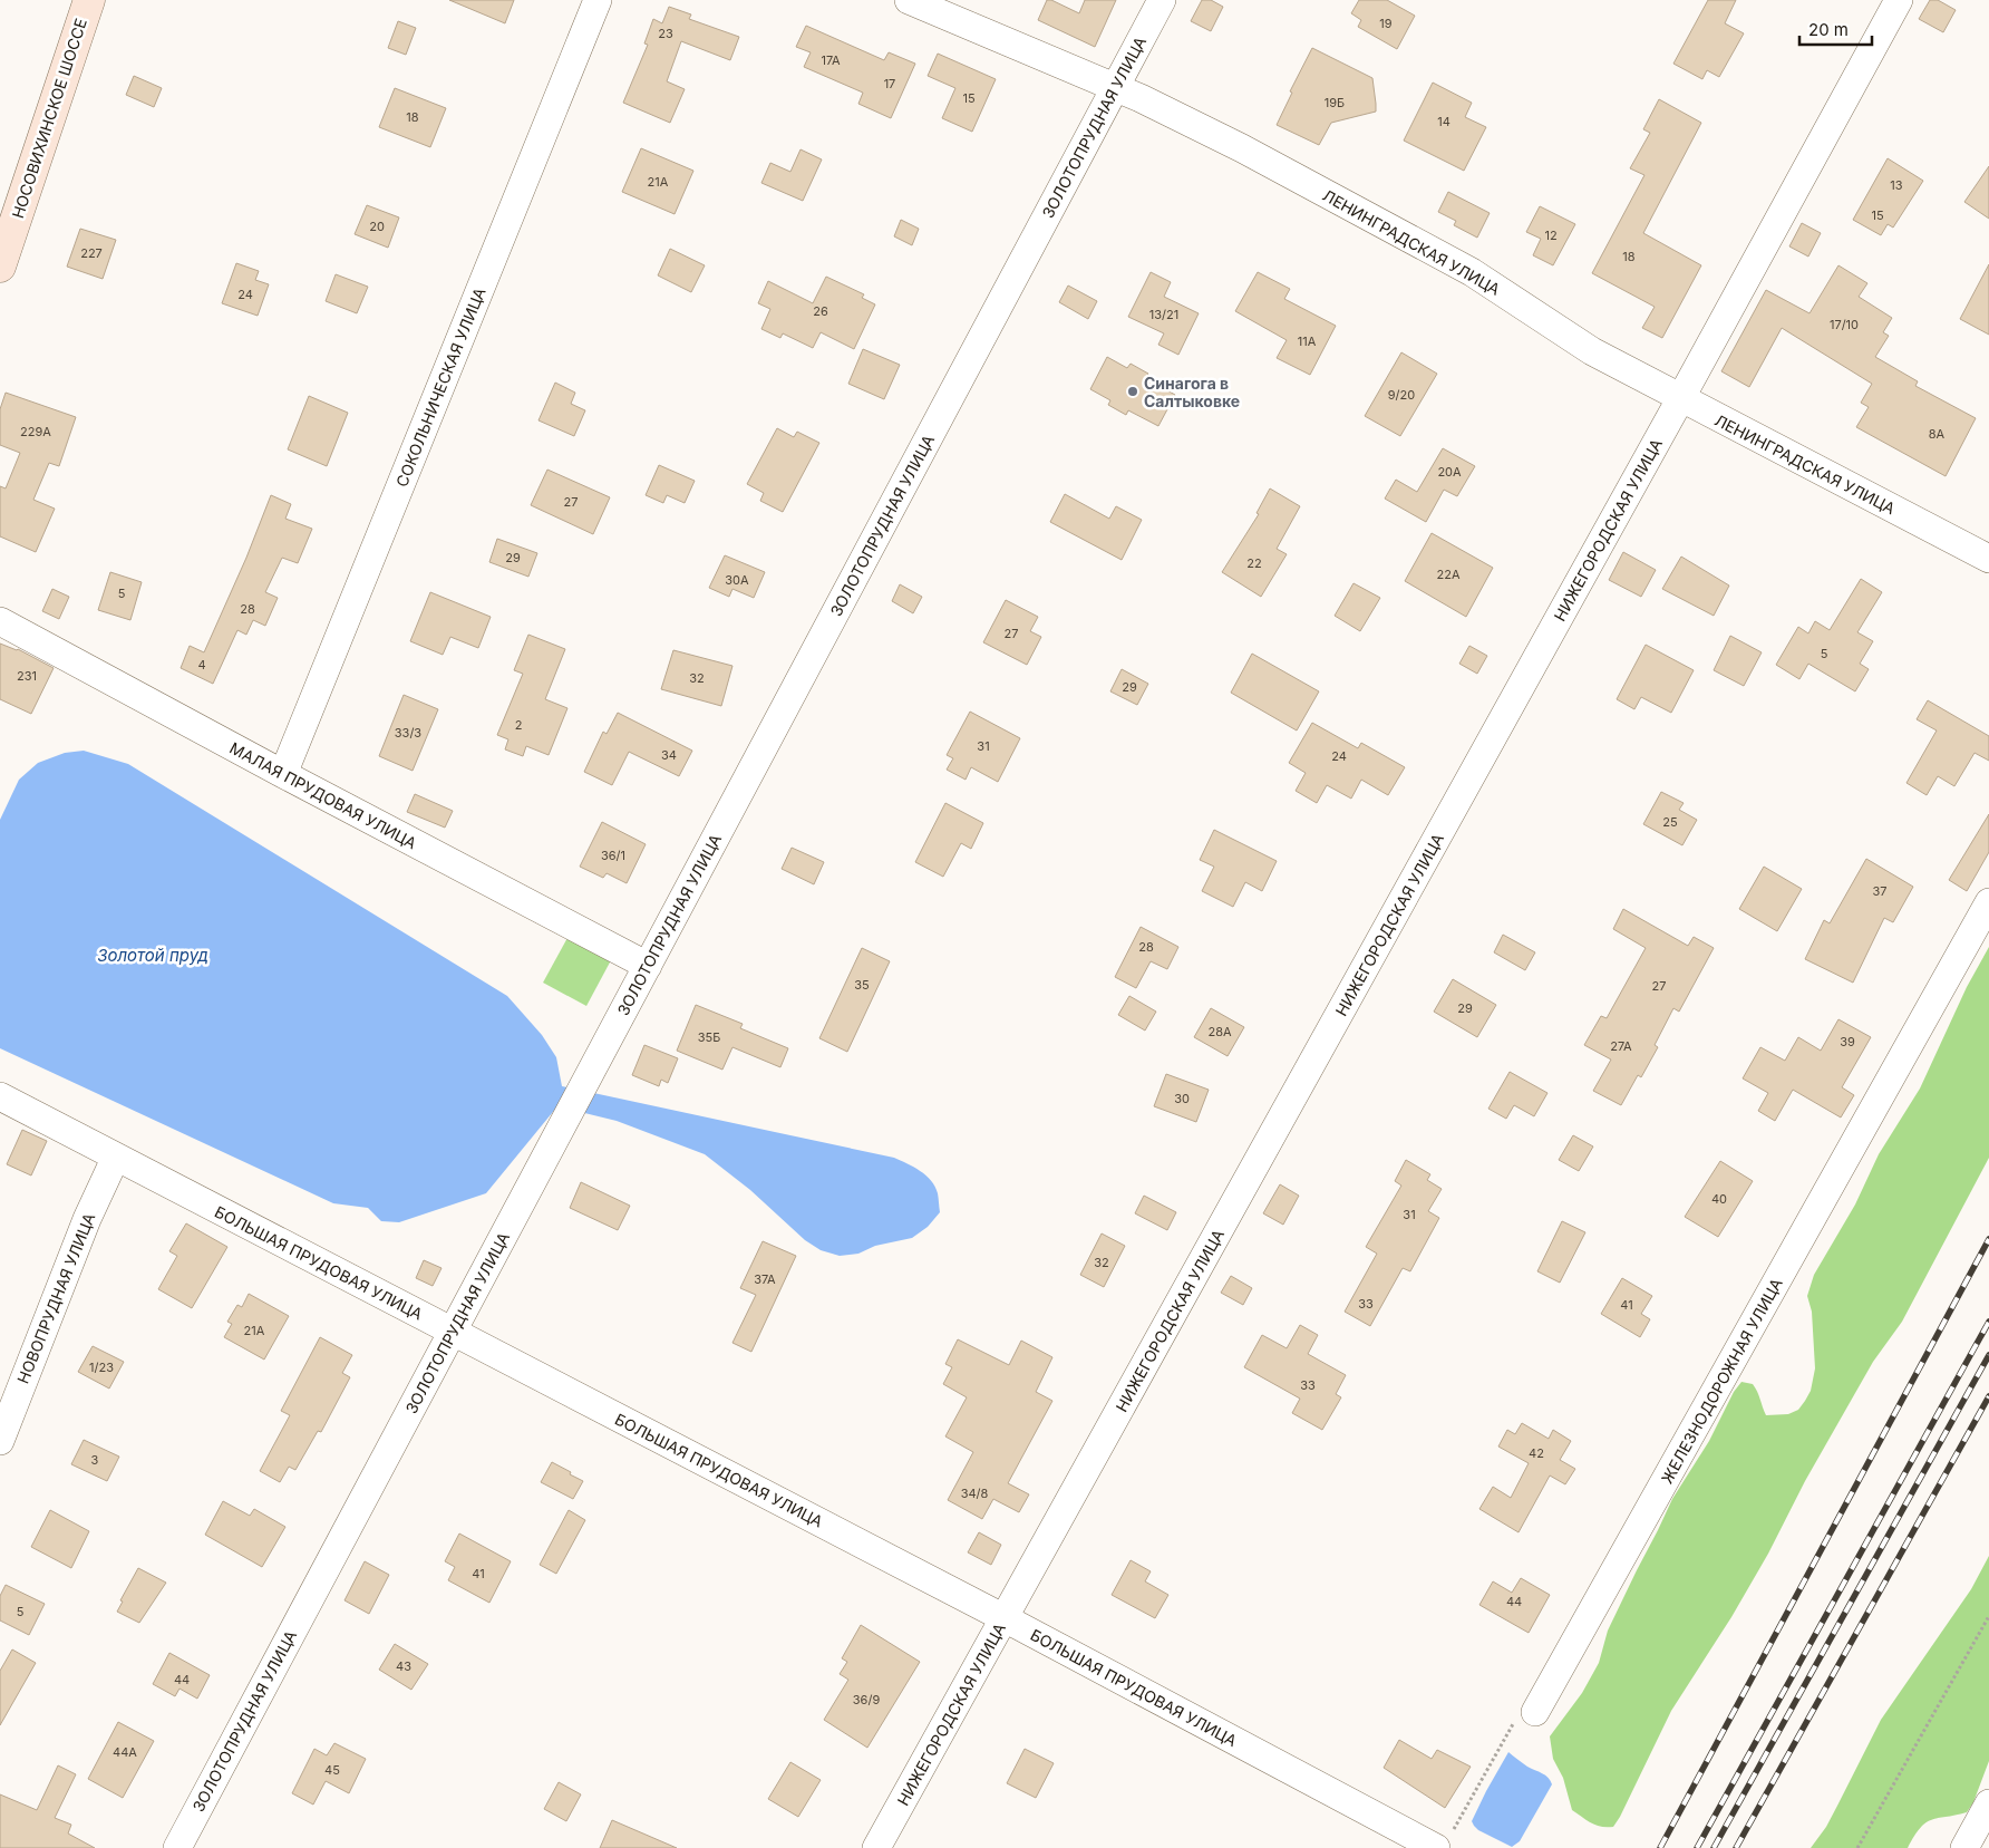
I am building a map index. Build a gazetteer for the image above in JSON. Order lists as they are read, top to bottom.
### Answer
{
  "streets": {
    "main road": ["НОСОВИХИНСКОЕ ШОССЕ"],
    "street": [
      "ЗОЛОТОПРУДНАЯ УЛИЦА",
      "ЛЕНИНГРАДСКАЯ УЛИЦА",
      "СОКОЛЬНИЧЕСКАЯ УЛИЦА",
      "НИЖЕГОРОДСКАЯ УЛИЦА",
      "МАЛАЯ ПРУДОВАЯ УЛИЦА",
      "БОЛЬШАЯ ПРУДОВАЯ УЛИЦА",
      "НОВОПРУДНАЯ УЛИЦА",
      "ЖЕЛЕЗНОДОРОЖНАЯ УЛИЦА"
    ]
  },
  "crossings": [
    ["ЗОЛОТОПРУДНАЯ УЛИЦА", "ЛЕНИНГРАДСКАЯ УЛИЦА"],
    ["ЗОЛОТОПРУДНАЯ УЛИЦА", "МАЛАЯ ПРУДОВАЯ УЛИЦА"],
    ["ЗОЛОТОПРУДНАЯ УЛИЦА", "БОЛЬШАЯ ПРУДОВАЯ УЛИЦА"],
    ["ЛЕНИНГРАДСКАЯ УЛИЦА", "НИЖЕГОРОДСКАЯ УЛИЦА"],
    ["СОКОЛЬНИЧЕСКАЯ УЛИЦА", "МАЛАЯ ПРУДОВАЯ УЛИЦА"],
    ["НИЖЕГОРОДСКАЯ УЛИЦА", "БОЛЬШАЯ ПРУДОВАЯ УЛИЦА"],
    ["БОЛЬШАЯ ПРУДОВАЯ УЛИЦА", "НОВОПРУДНАЯ УЛИЦА"]
  ],
  "water": ["Золотой пруд"],
  "places": ["Синагога в Салтыковке"],
  "house_numbers": [
    "19",
    "23",
    "17А",
    "17",
    "15",
    "19Б",
    "18",
    "14",
    "21А",
    "13",
    "15",
    "20",
    "12",
    "227",
    "18",
    "24",
    "26",
    "13/21",
    "17/10",
    "11А",
    "9/20",
    "229А",
    "8А",
    "20А",
    "27",
    "29",
    "22",
    "22А",
    "30А",
    "5",
    "28",
    "27",
    "5",
    "4",
    "231",
    "32",
    "29",
    "2",
    "33/3",
    "31",
    "34",
    "24",
    "25",
    "36/1",
    "37",
    "28",
    "35",
    "27",
    "29",
    "28А",
    "35Б",
    "39",
    "27А",
    "30",
    "40",
    "31",
    "32",
    "37А",
    "33",
    "41",
    "21А",
    "1/23",
    "33",
    "42",
    "3",
    "34/8",
    "41",
    "44",
    "5",
    "43",
    "44",
    "36/9",
    "44А",
    "45"
  ],
  "scale_bar": "20 m"
}
